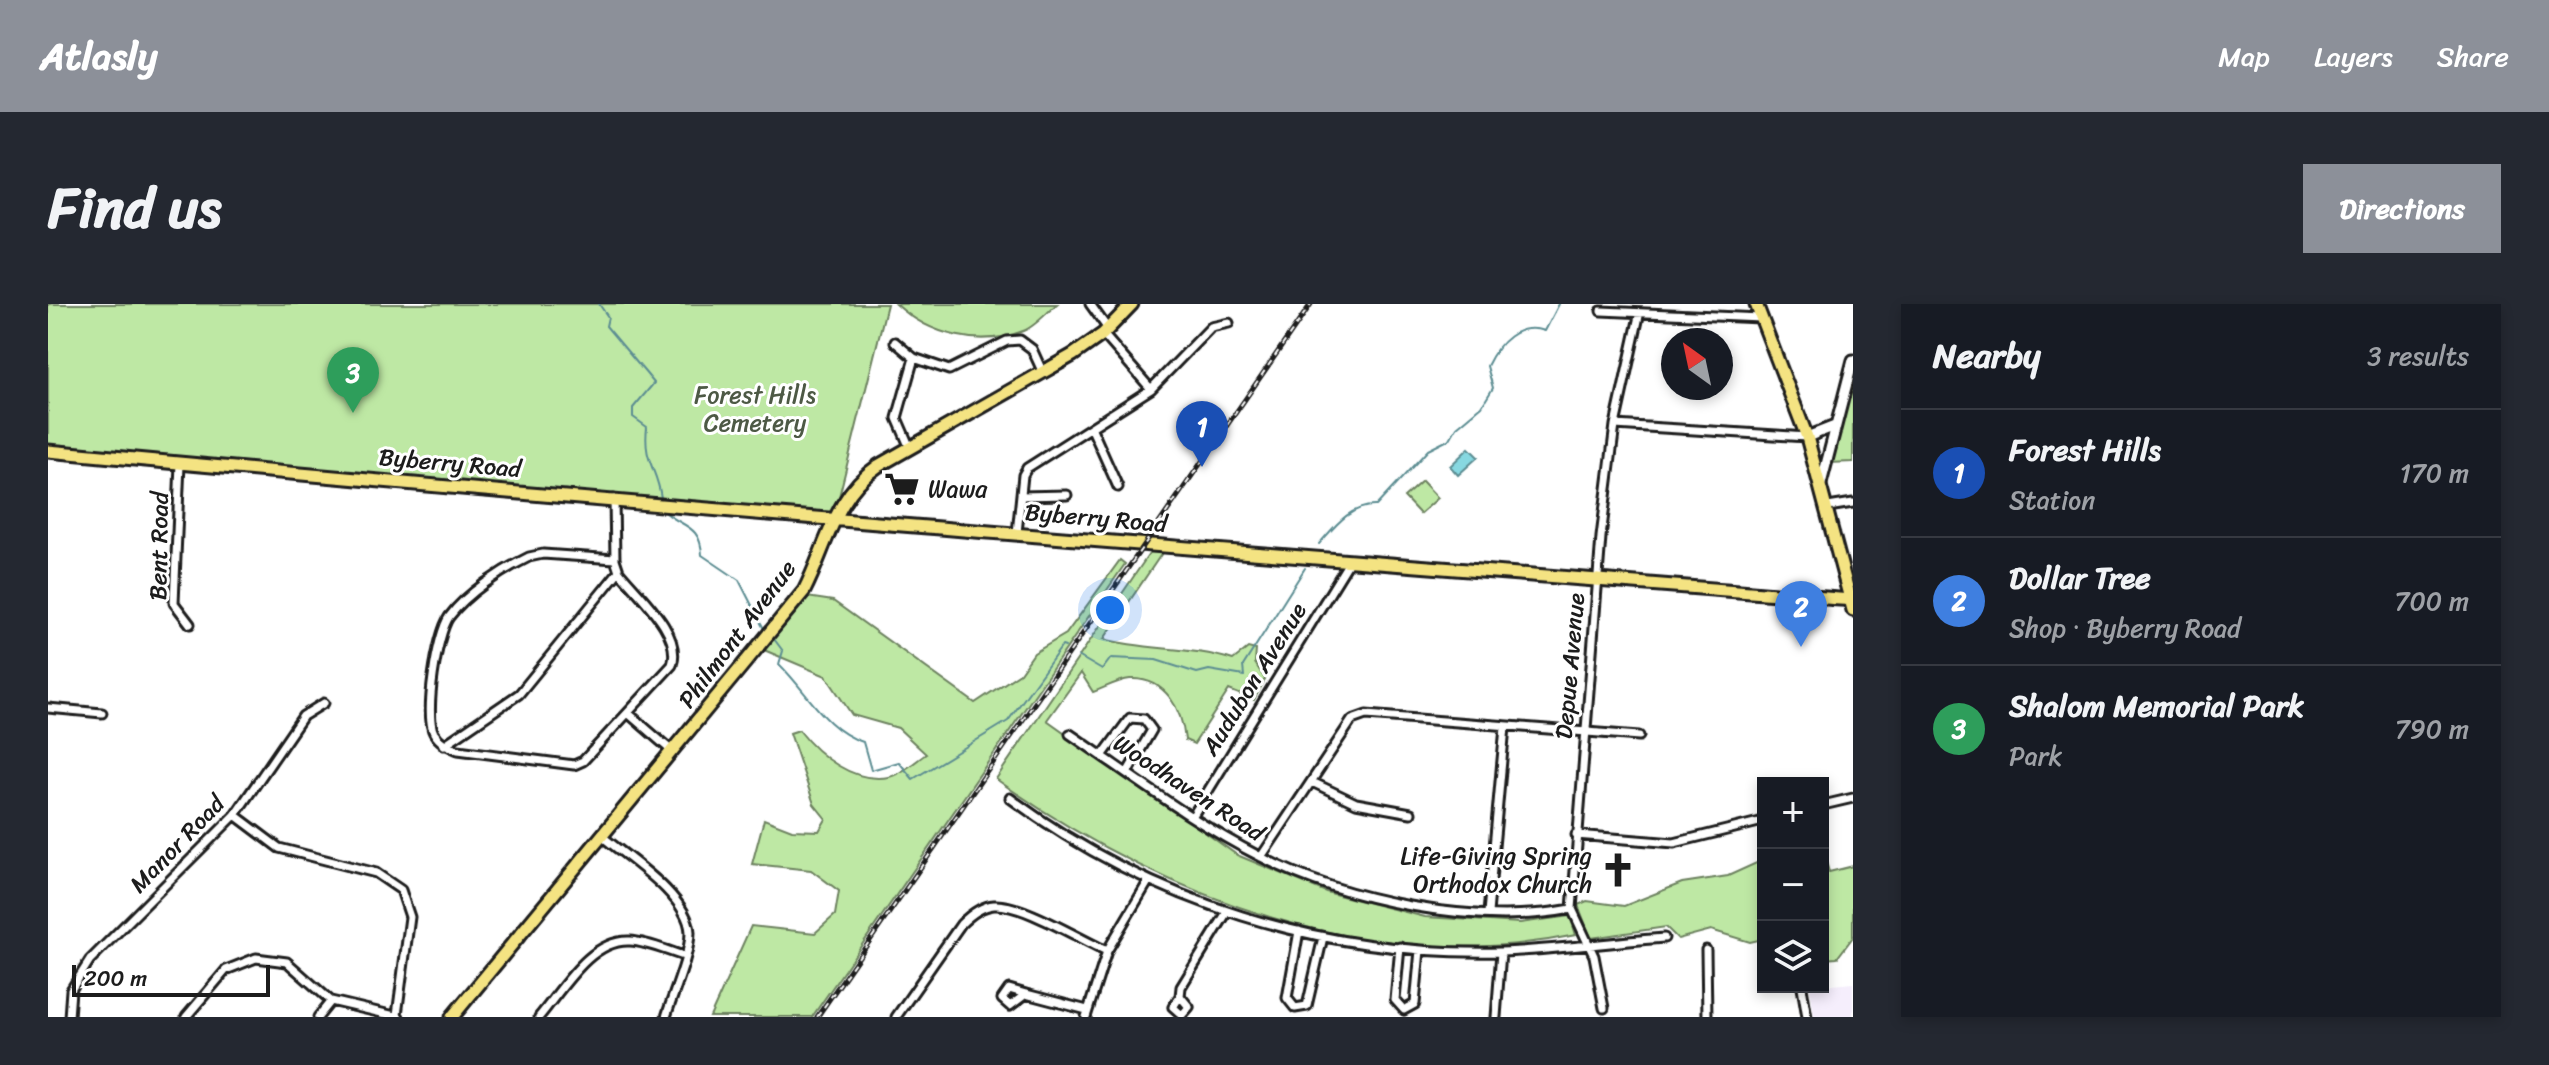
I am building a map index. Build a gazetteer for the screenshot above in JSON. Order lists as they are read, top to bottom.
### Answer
{
  "streets": {
    "main road": ["Byberry Road", "Philmont Avenue"],
    "street": [
      "Bent Road",
      "Depue Avenue",
      "Audubon Avenue",
      "Woodhaven Road",
      "Manor Road"
    ]
  },
  "crossings": [
    ["Byberry Road", "Bent Road"],
    ["Byberry Road", "Philmont Avenue"],
    ["Byberry Road", "Depue Avenue"],
    ["Byberry Road", "Audubon Avenue"],
    ["Depue Avenue", "Woodhaven Road"],
    ["Audubon Avenue", "Woodhaven Road"]
  ],
  "parks": ["Forest Hills Cemetery"],
  "places": {
    "supermarket": ["Wawa"],
    "church": ["Life-Giving Spring Orthodox Church"]
  },
  "scale_bar": "200 m",
  "north": "top left",
  "page": {
    "header": "Atlasly",
    "nav": ["Map", "Layers", "Share"],
    "title": "Find us",
    "buttons": "Directions",
    "heading": ["Nearby", "3 results"],
    "pins": ["3", "1", "2"],
    "list": [
      {
        "mark": "1",
        "name": "Forest Hills",
        "note": "Station",
        "value": "170 m"
      },
      {
        "mark": "2",
        "name": "Dollar Tree",
        "note": "Shop · Byberry Road",
        "value": "700 m"
      },
      {
        "mark": "3",
        "name": "Shalom Memorial Park",
        "note": "Park",
        "value": "790 m"
      }
    ],
    "map_buttons": ["+", "−"],
    "scale": "200 m"
  }
}
